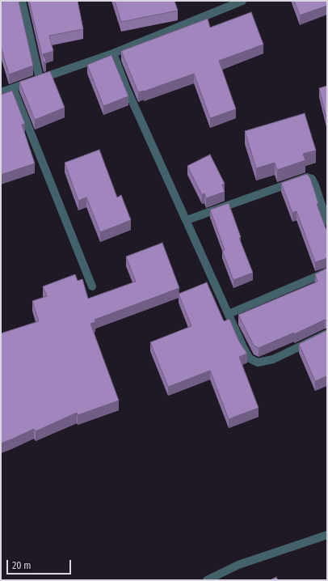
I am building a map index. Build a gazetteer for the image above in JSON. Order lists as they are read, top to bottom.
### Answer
{
  "scale_bar": "20 m"
}
